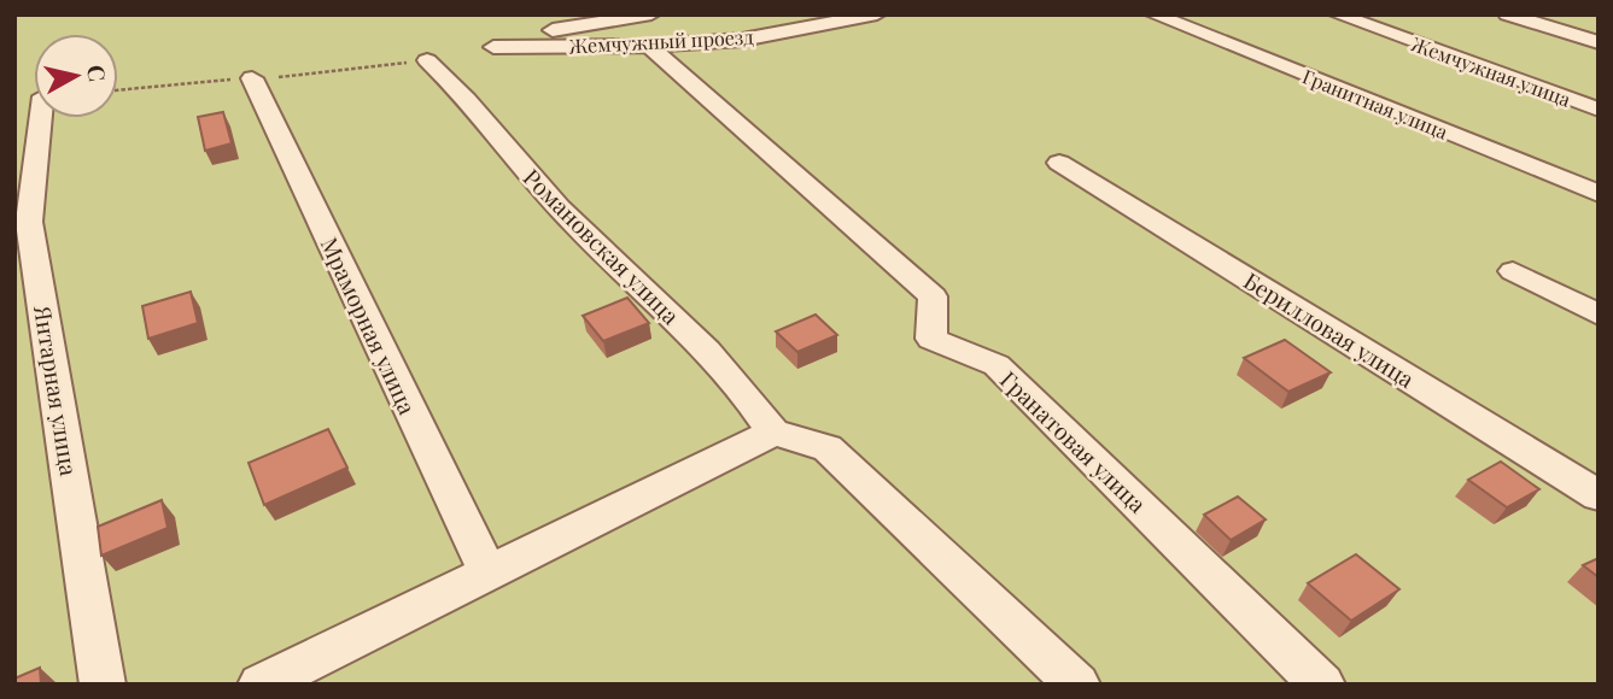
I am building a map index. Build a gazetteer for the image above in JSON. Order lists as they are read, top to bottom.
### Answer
{
  "streets": {
    "street": [
      "Жемчужный проезд",
      "Жемчужная улица",
      "Гранитная улица",
      "Романовская улица",
      "Мраморная улица",
      "Берилловая улица",
      "Янтарная улица",
      "Гранатовая улица"
    ]
  },
  "crossings": [
    ["Жемчужный проезд", "Гранатовая улица"]
  ],
  "north": "right"
}
